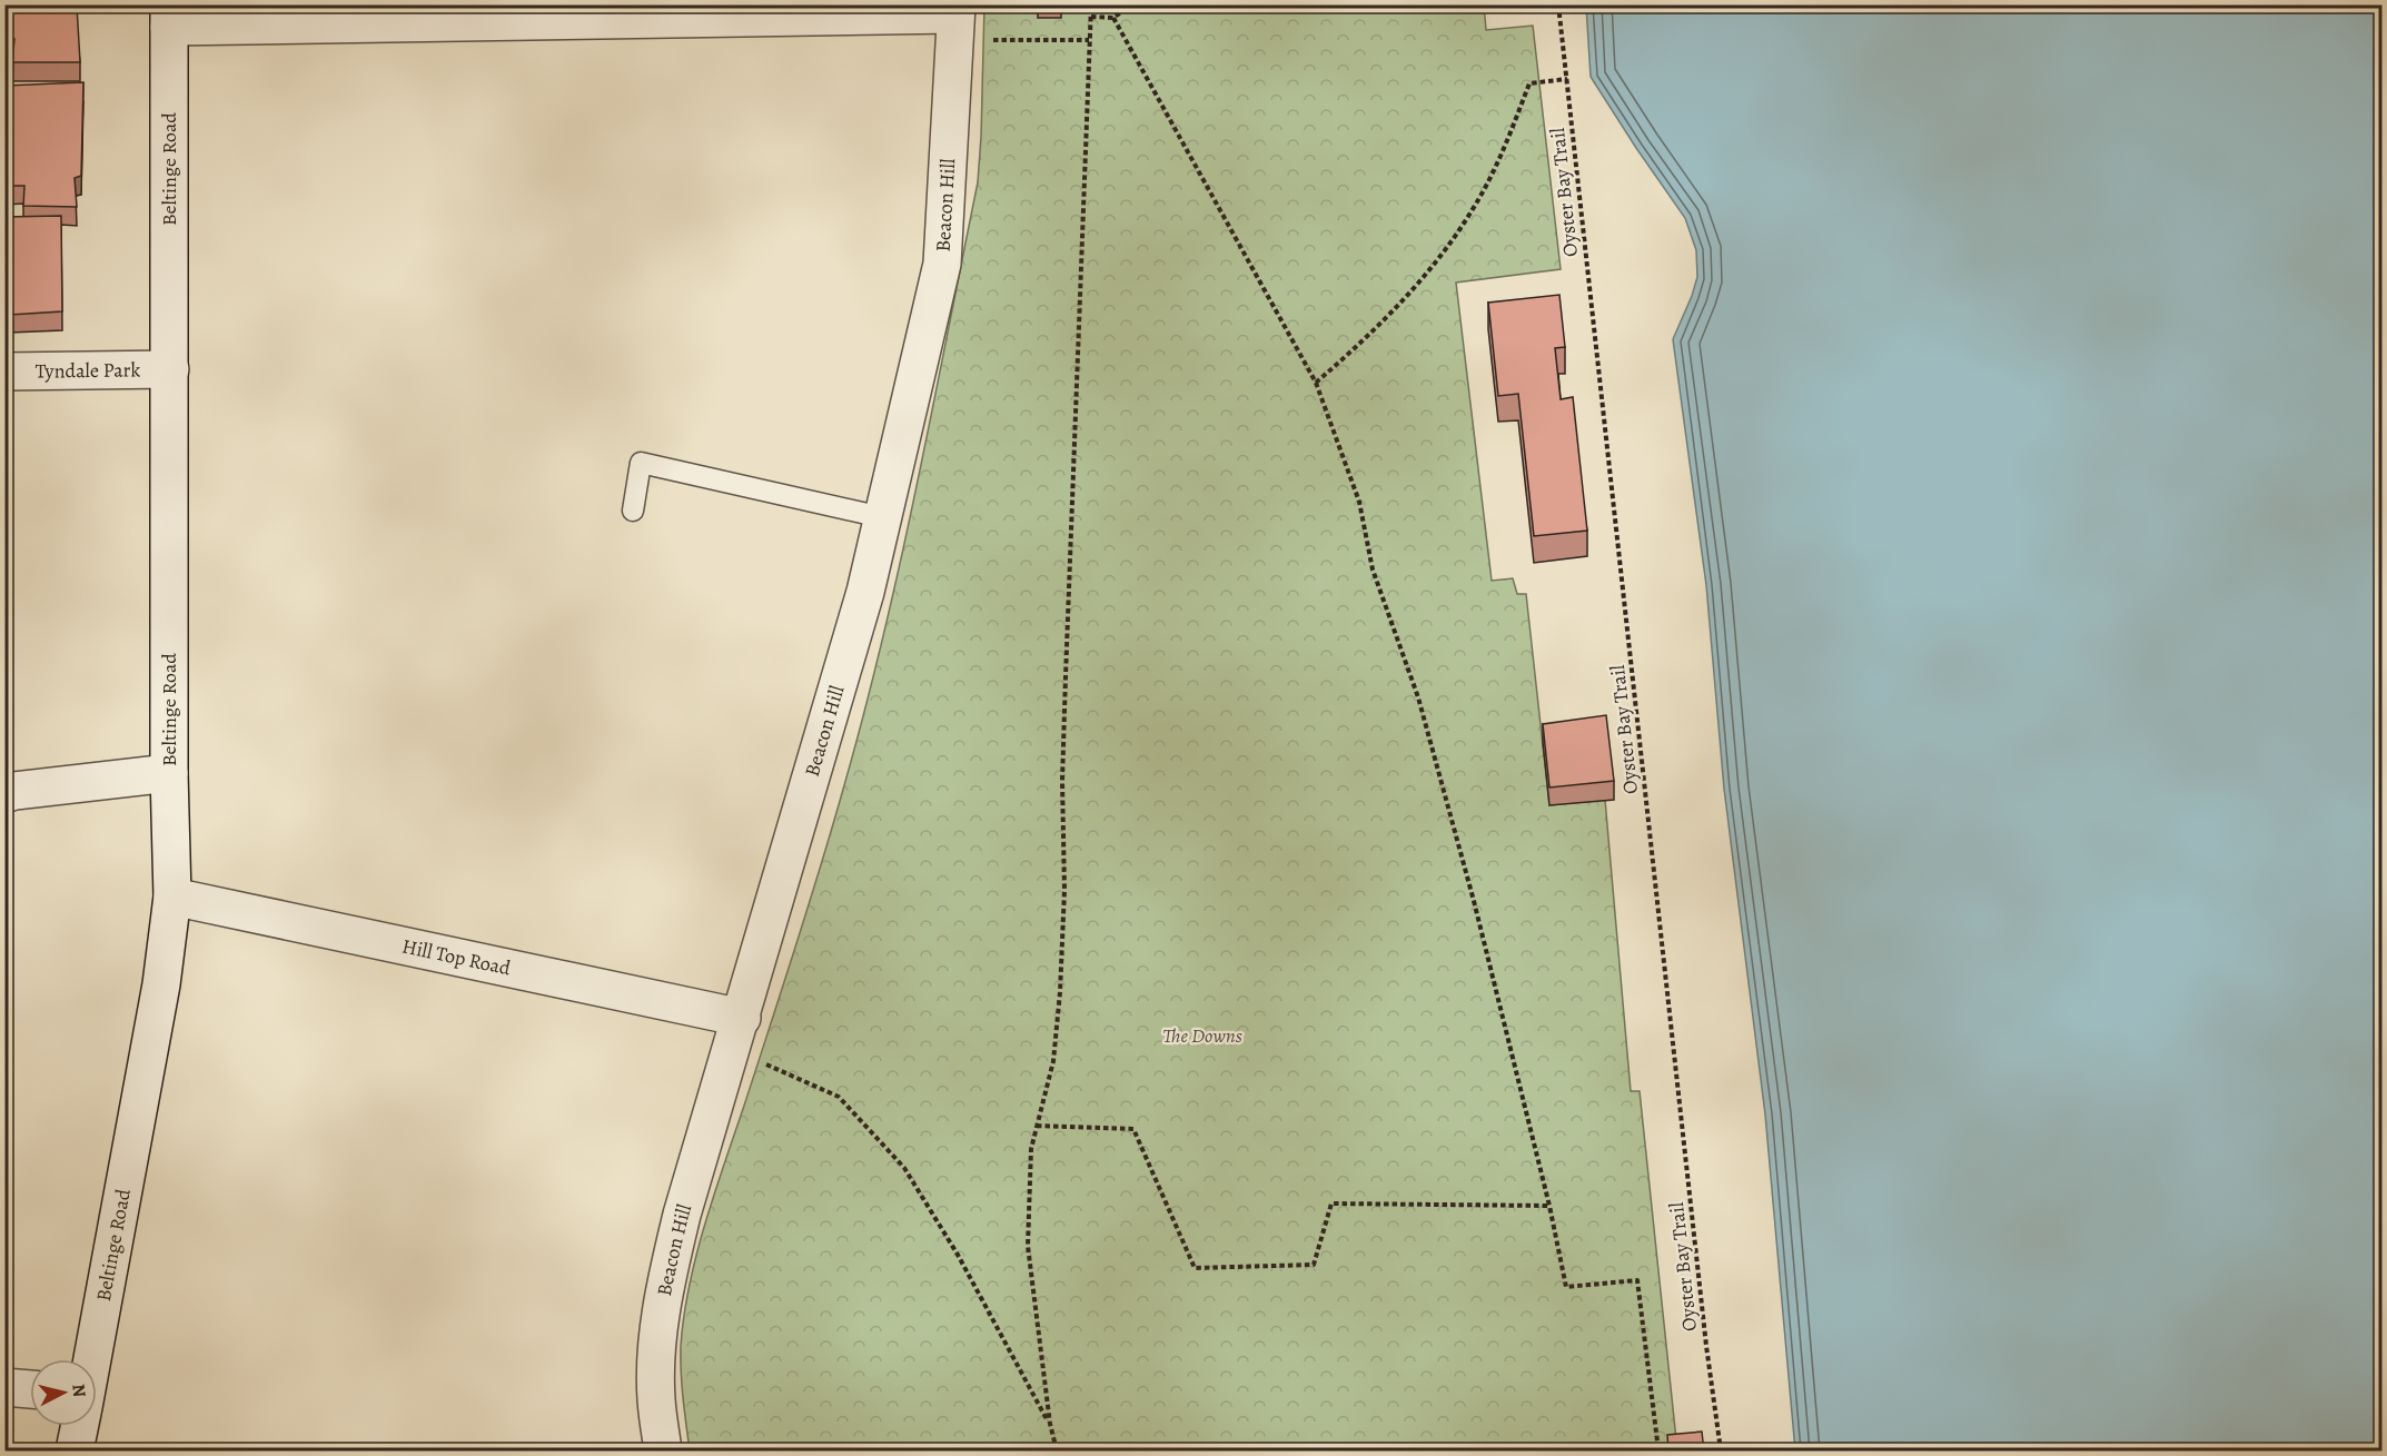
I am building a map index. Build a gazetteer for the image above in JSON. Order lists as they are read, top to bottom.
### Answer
{
  "streets": {
    "street": [
      "Beltinge Road",
      "Beacon Hill",
      "Tyndale Park",
      "Hill Top Road"
    ],
    "path": ["Oyster Bay Trail"]
  },
  "crossings": [
    ["Beltinge Road", "Tyndale Park"],
    ["Beltinge Road", "Hill Top Road"],
    ["Beacon Hill", "Hill Top Road"]
  ],
  "parks": ["The Downs"],
  "north": "right"
}
